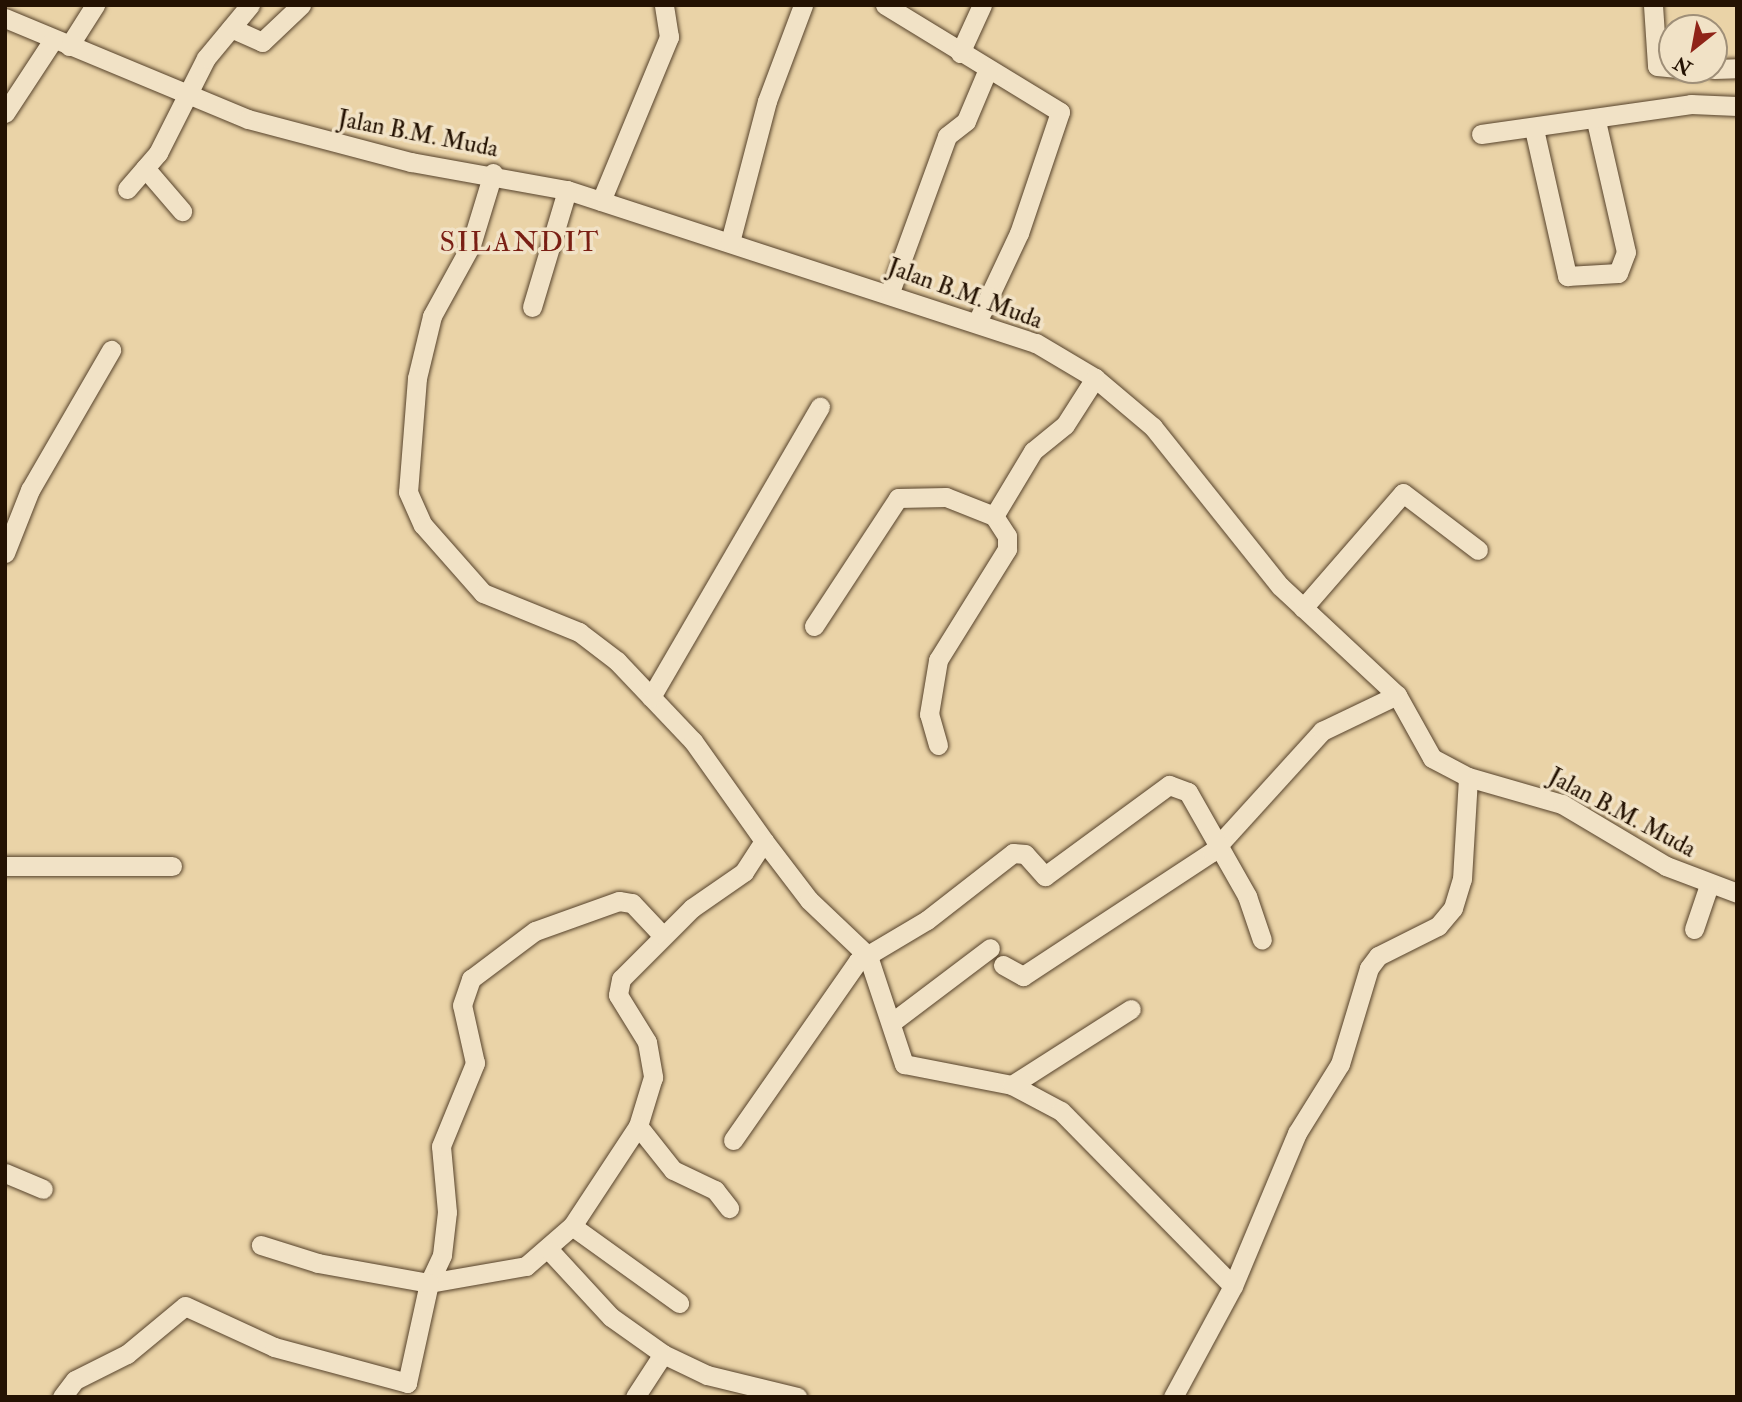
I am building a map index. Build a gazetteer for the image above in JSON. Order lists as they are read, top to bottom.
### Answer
{
  "streets": {
    "street": ["Jalan B.M. Muda"]
  },
  "districts": ["SILANDIT"],
  "north": "bottom left"
}
